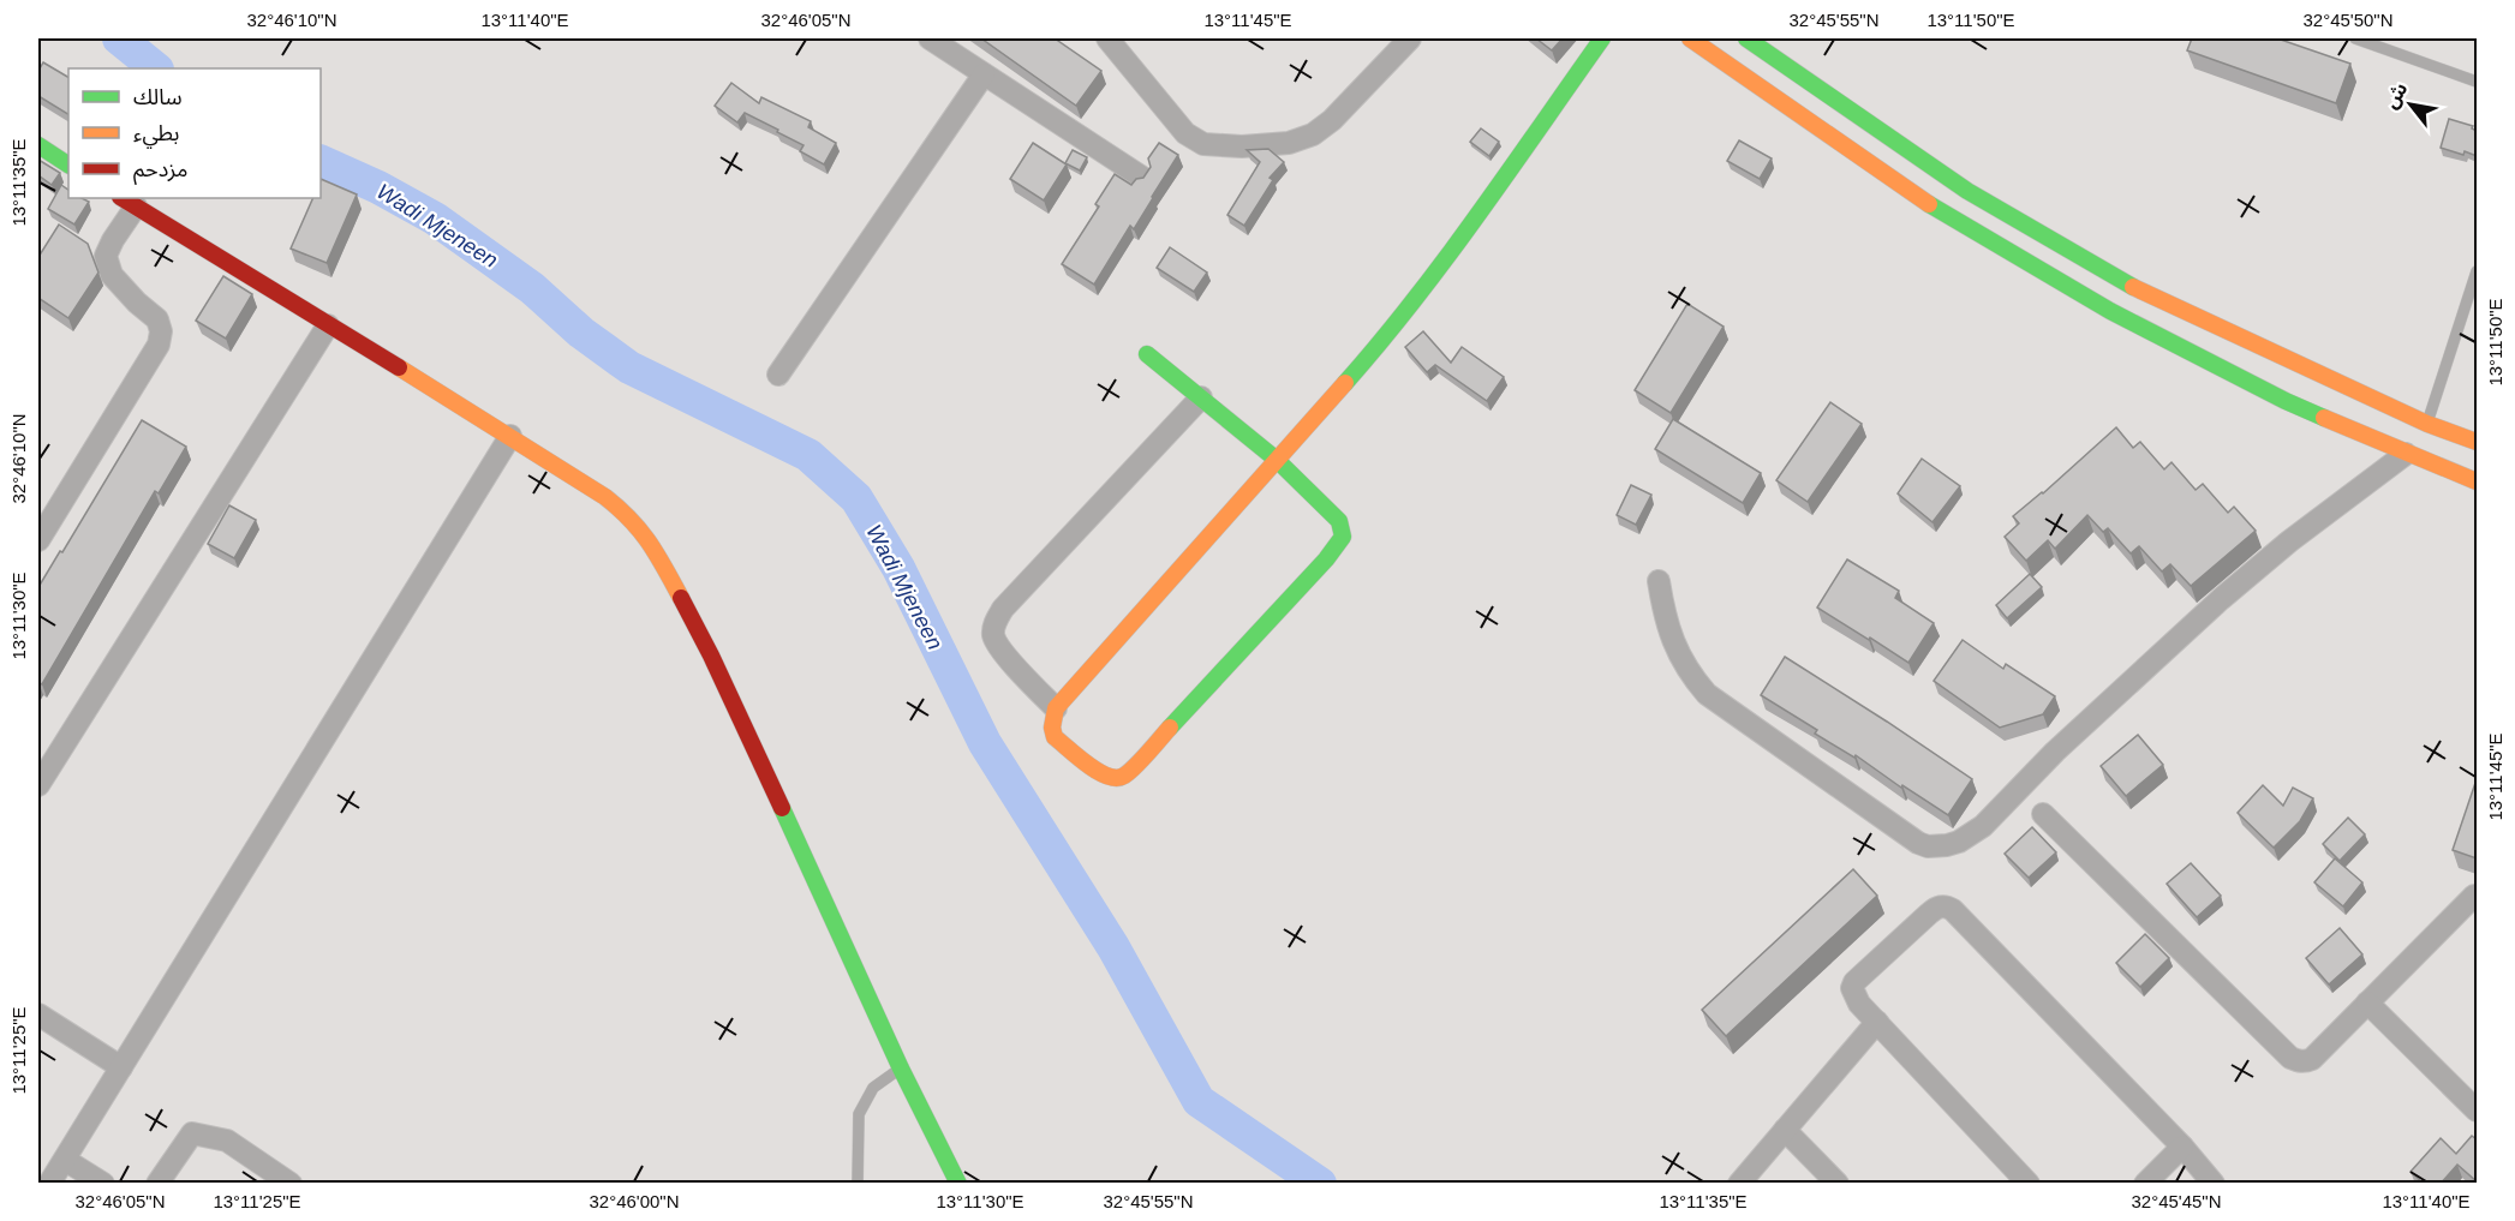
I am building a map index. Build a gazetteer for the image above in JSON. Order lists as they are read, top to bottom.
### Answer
{
  "water": ["Wadi Mjeneen"],
  "legend": ["سالك", "بطيء", "مزدحم"],
  "north": "top left",
  "coordinates": [
    "32°46'10\"N",
    "13°11'40\"E",
    "32°46'05\"N",
    "13°11'45\"E",
    "32°45'55\"N",
    "13°11'50\"E",
    "32°45'50\"N",
    "13°11'35\"E",
    "13°11'30\"E",
    "13°11'25\"E",
    "32°46'00\"N",
    "32°45'45\"N"
  ]
}
